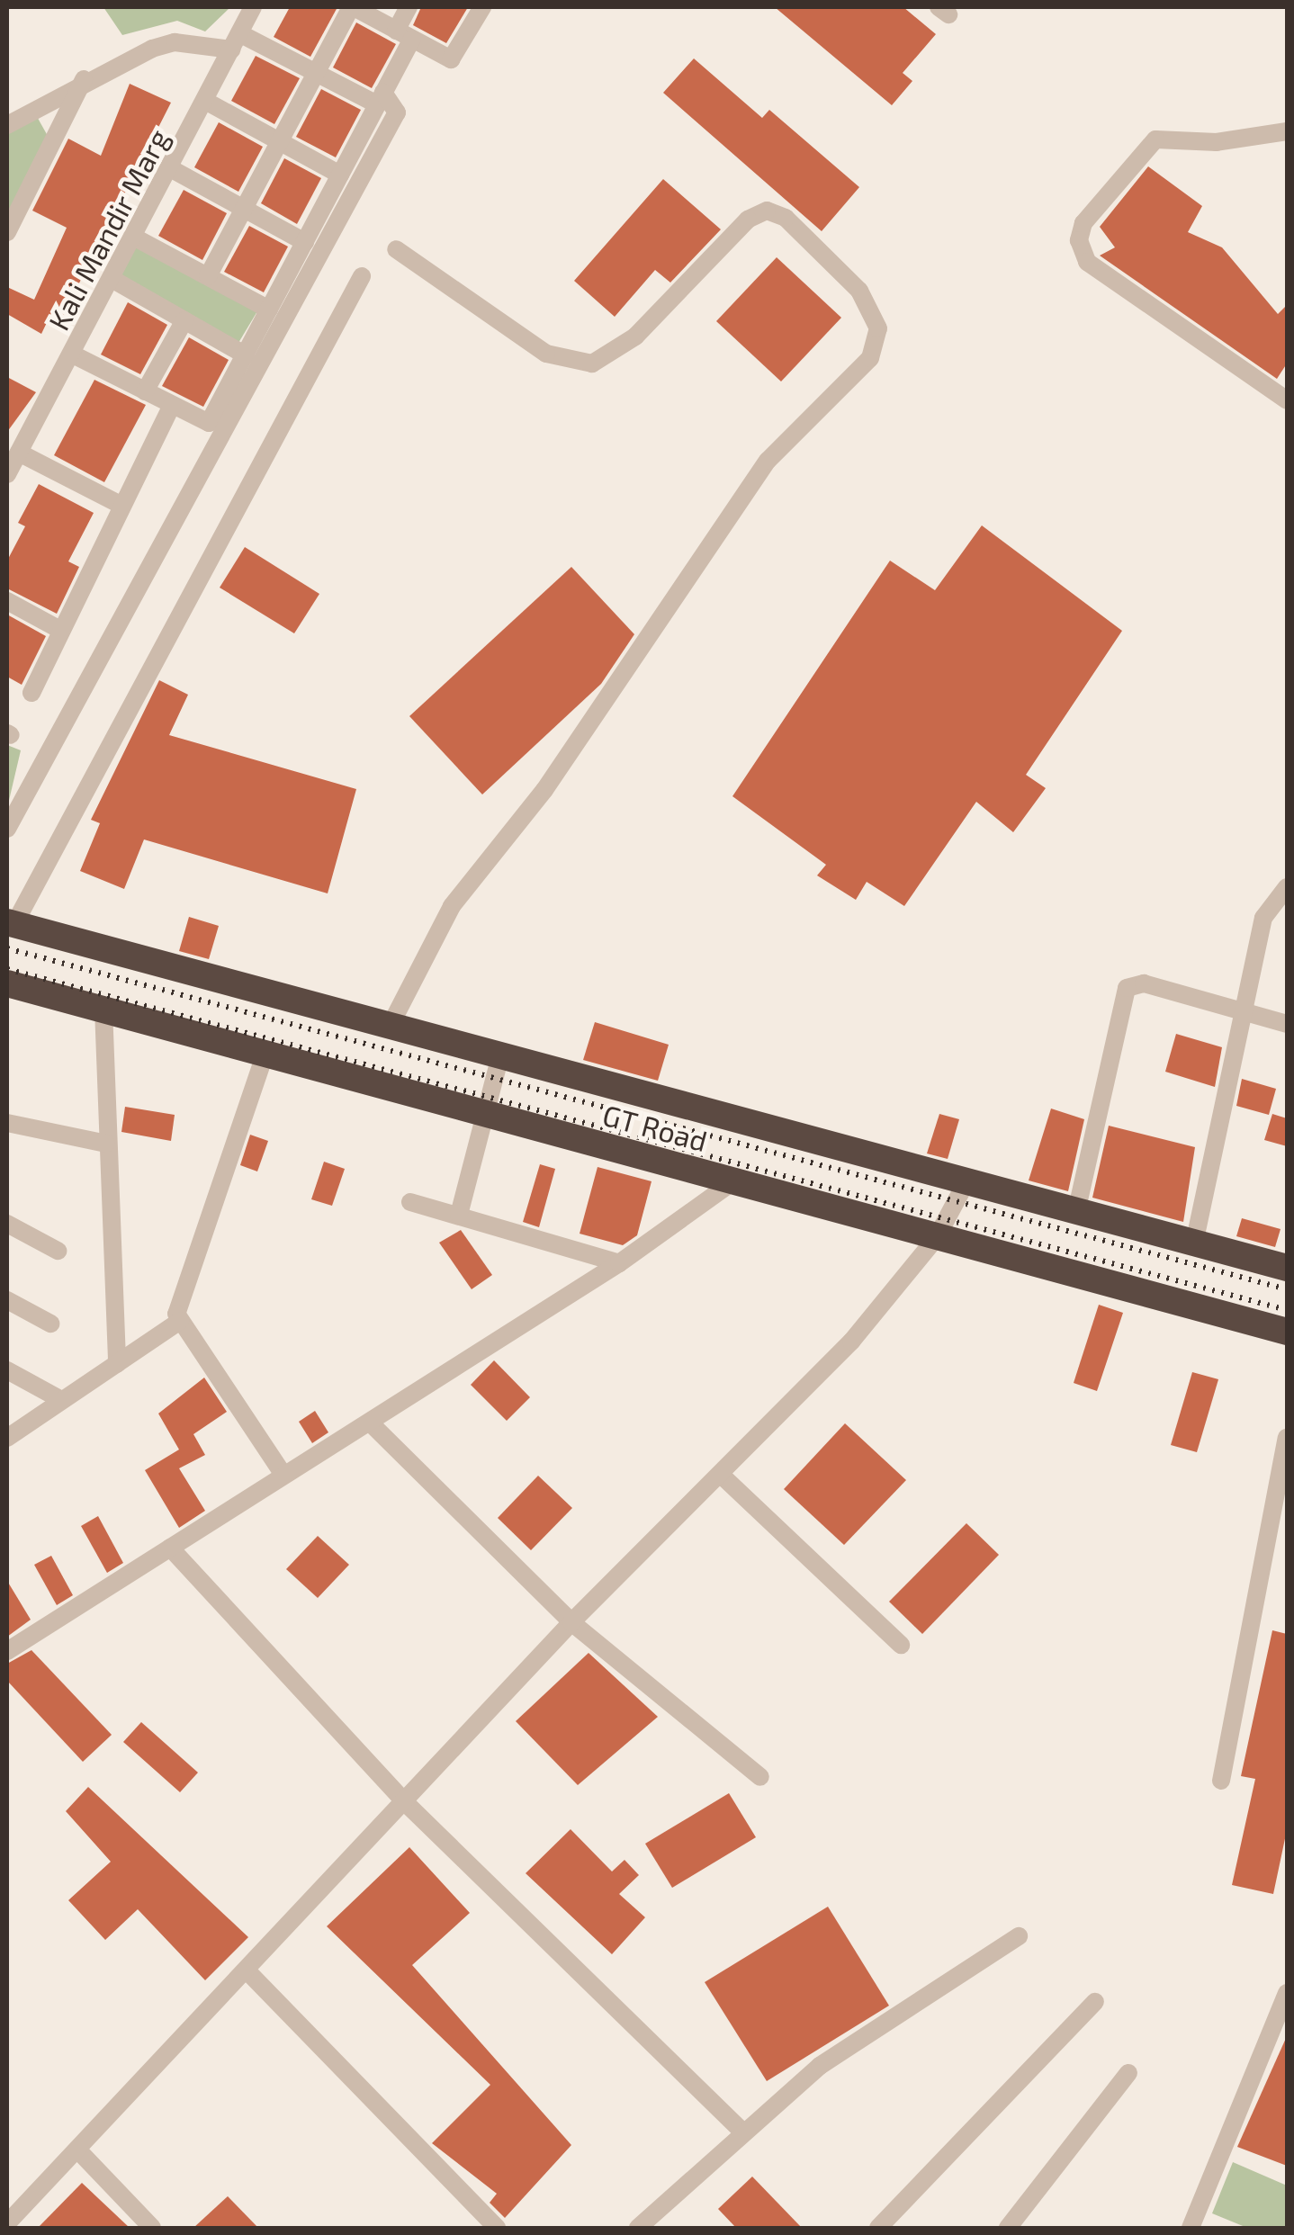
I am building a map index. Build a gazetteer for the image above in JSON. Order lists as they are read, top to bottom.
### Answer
{
  "streets": {
    "highway": ["GT Road"],
    "street": ["Kali Mandir Marg"]
  }
}
